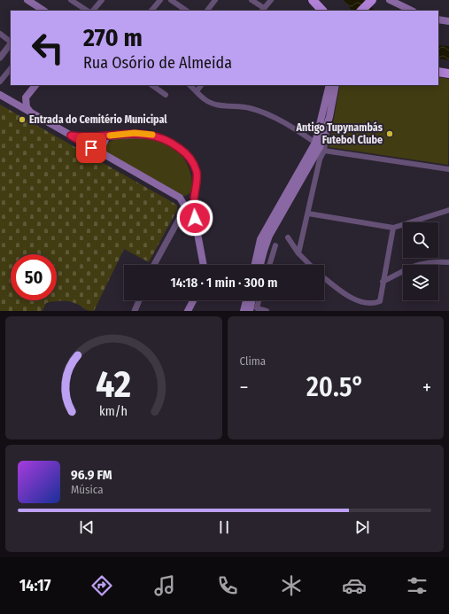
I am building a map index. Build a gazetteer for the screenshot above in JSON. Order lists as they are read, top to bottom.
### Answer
{
  "places": ["Entrada do Cemitério Municipal", "Antigo Tupynambás Futebol Clube"],
  "page": {
    "turn": ["270 m", "Rua Osório de Almeida"],
    "limit": "50",
    "trip": "14:18 · 1 min · 300 m",
    "tile": "Clima",
    "heat": ["−", "20.5°", "+"],
    "song": ["96.9 FM", "Música"],
    "tabs": "14:17",
    "gauge": ["42", "km/h"]
  }
}
